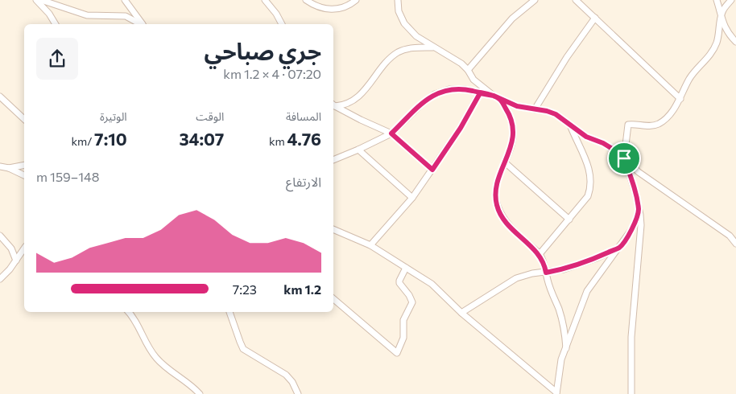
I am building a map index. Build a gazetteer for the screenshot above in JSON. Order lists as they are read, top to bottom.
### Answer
{
  "page": {
    "heading": ["جري صباحي", "07:20 · 4 × 1.2 km"],
    "stats": [
      ["المسافة", "4.76 km"],
      ["الوقت", "34:07"],
      ["الوتيرة", "7:10 /km"]
    ],
    "chart": ["الارتفاع", "148–159 m"],
    "list": [
      {
        "name": "1.2 km",
        "note": "7:23"
      }
    ]
  }
}
